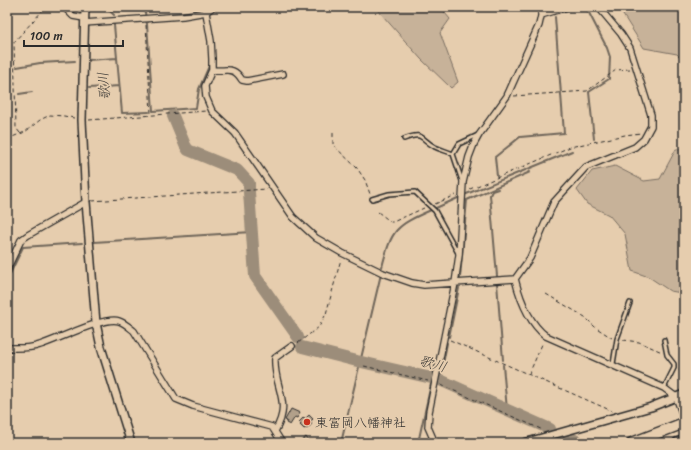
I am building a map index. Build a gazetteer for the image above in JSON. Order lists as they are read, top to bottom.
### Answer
{
  "water": ["歌川"],
  "places": ["東富岡八幡神社"],
  "scale_bar": "100 m"
}
